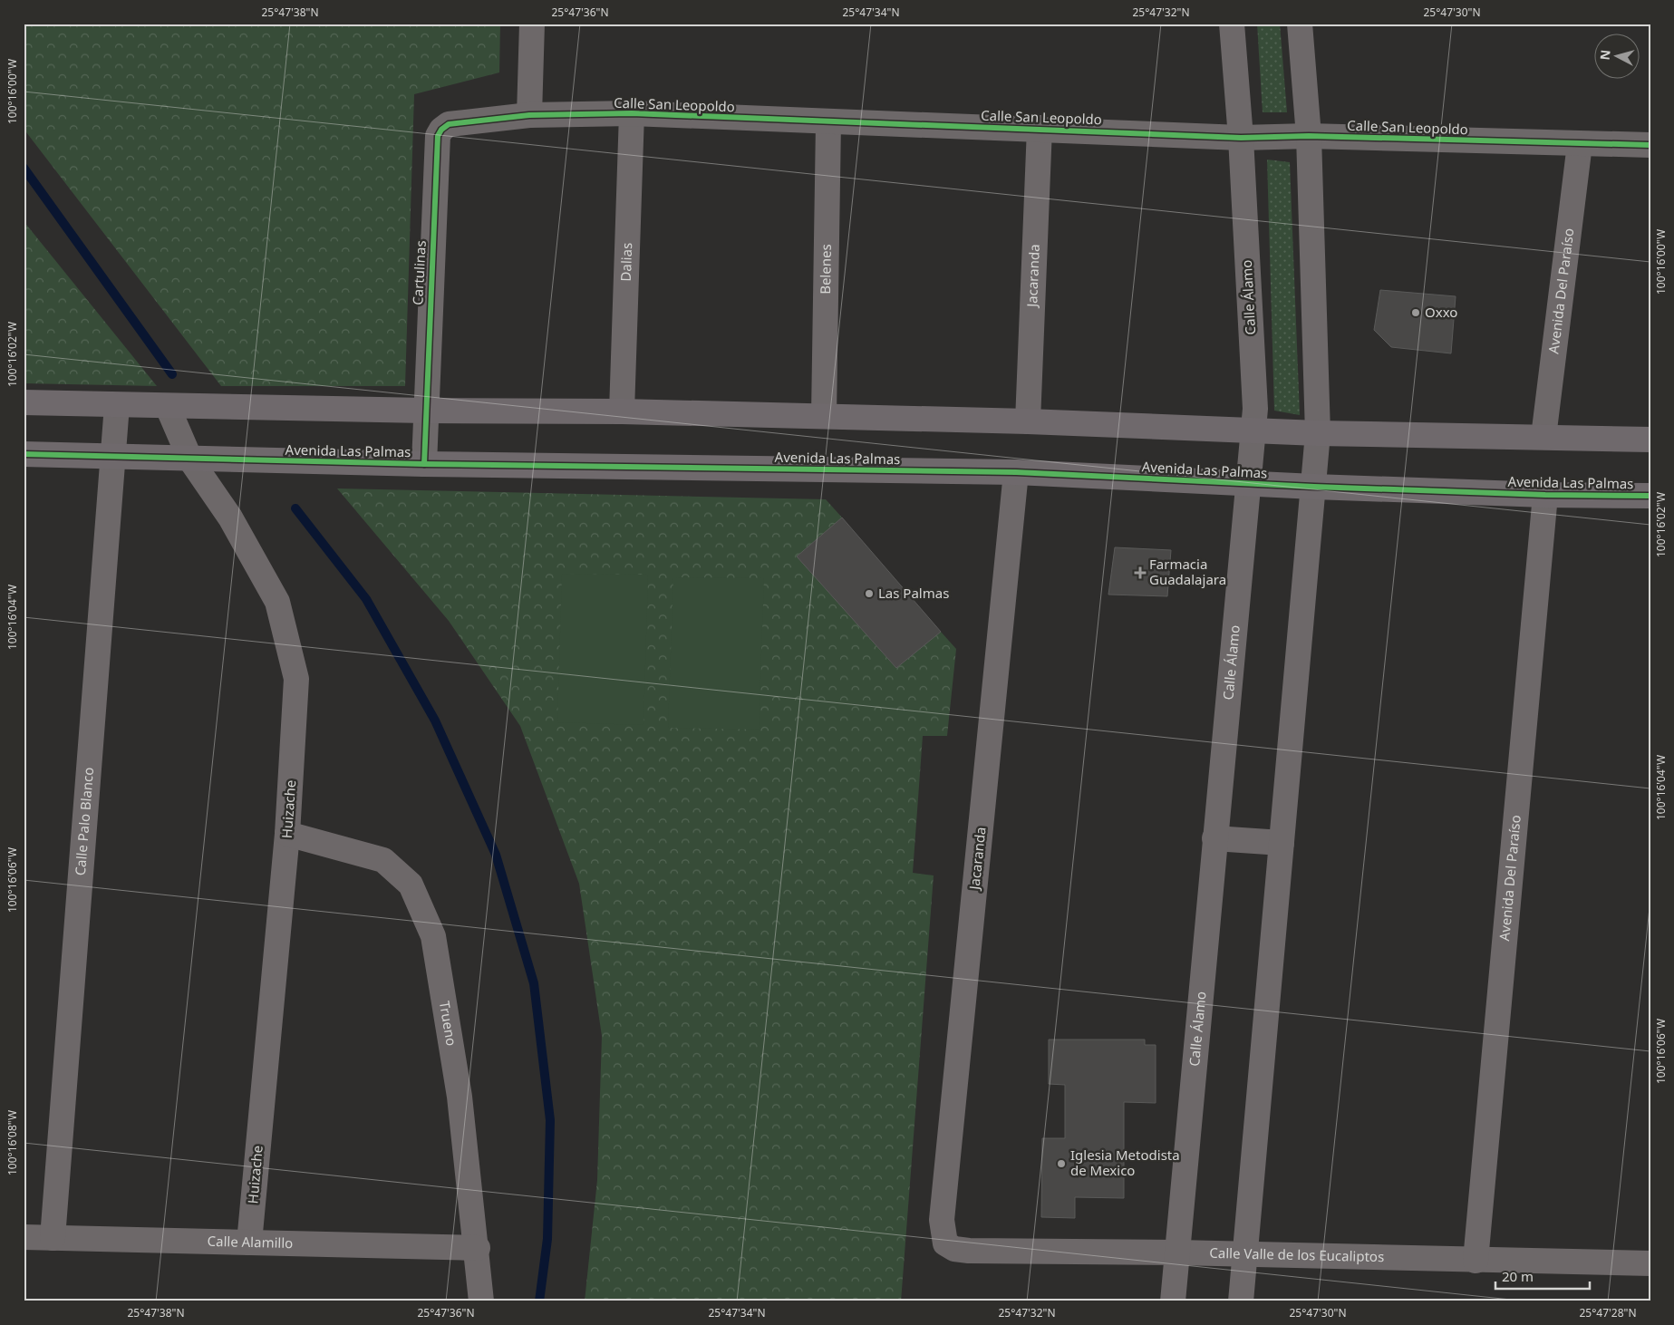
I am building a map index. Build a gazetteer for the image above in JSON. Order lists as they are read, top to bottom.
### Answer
{
  "streets": {
    "street": [
      "Calle San Leopoldo",
      "Dalias",
      "Belenes",
      "Cartulinas",
      "Jacaranda",
      "Avenida Del Paraíso",
      "Calle Álamo",
      "Avenida Las Palmas",
      "Huizache",
      "Calle Palo Blanco",
      "Trueno",
      "Calle Alamillo",
      "Calle Valle de los Eucaliptos"
    ]
  },
  "crossings": [
    ["Calle San Leopoldo", "Dalias"],
    ["Calle San Leopoldo", "Belenes"],
    ["Calle San Leopoldo", "Cartulinas"],
    ["Calle San Leopoldo", "Jacaranda"],
    ["Calle San Leopoldo", "Avenida Del Paraíso"],
    ["Calle San Leopoldo", "Calle Álamo"],
    ["Cartulinas", "Avenida Las Palmas"],
    ["Jacaranda", "Avenida Las Palmas"],
    ["Jacaranda", "Calle Valle de los Eucaliptos"],
    ["Avenida Del Paraíso", "Avenida Las Palmas"],
    ["Avenida Del Paraíso", "Calle Valle de los Eucaliptos"],
    ["Calle Álamo", "Avenida Las Palmas"],
    ["Calle Álamo", "Calle Valle de los Eucaliptos"],
    ["Avenida Las Palmas", "Huizache"],
    ["Avenida Las Palmas", "Calle Palo Blanco"],
    ["Huizache", "Trueno"],
    ["Huizache", "Calle Alamillo"],
    ["Calle Palo Blanco", "Calle Alamillo"],
    ["Trueno", "Calle Alamillo"]
  ],
  "places": {
    "other": ["Oxxo", "Las Palmas", "Iglesia Metodista de Mexico"],
    "health": ["Farmacia Guadalajara"]
  },
  "scale_bar": "20 m",
  "north": "left",
  "coordinates": [
    "25°47'38\"N",
    "25°47'36\"N",
    "25°47'34\"N",
    "25°47'32\"N",
    "25°47'30\"N",
    "100°16'00\"W",
    "100°16'02\"W",
    "100°16'04\"W",
    "100°16'06\"W",
    "100°16'08\"W",
    "25°47'28\"N"
  ]
}
